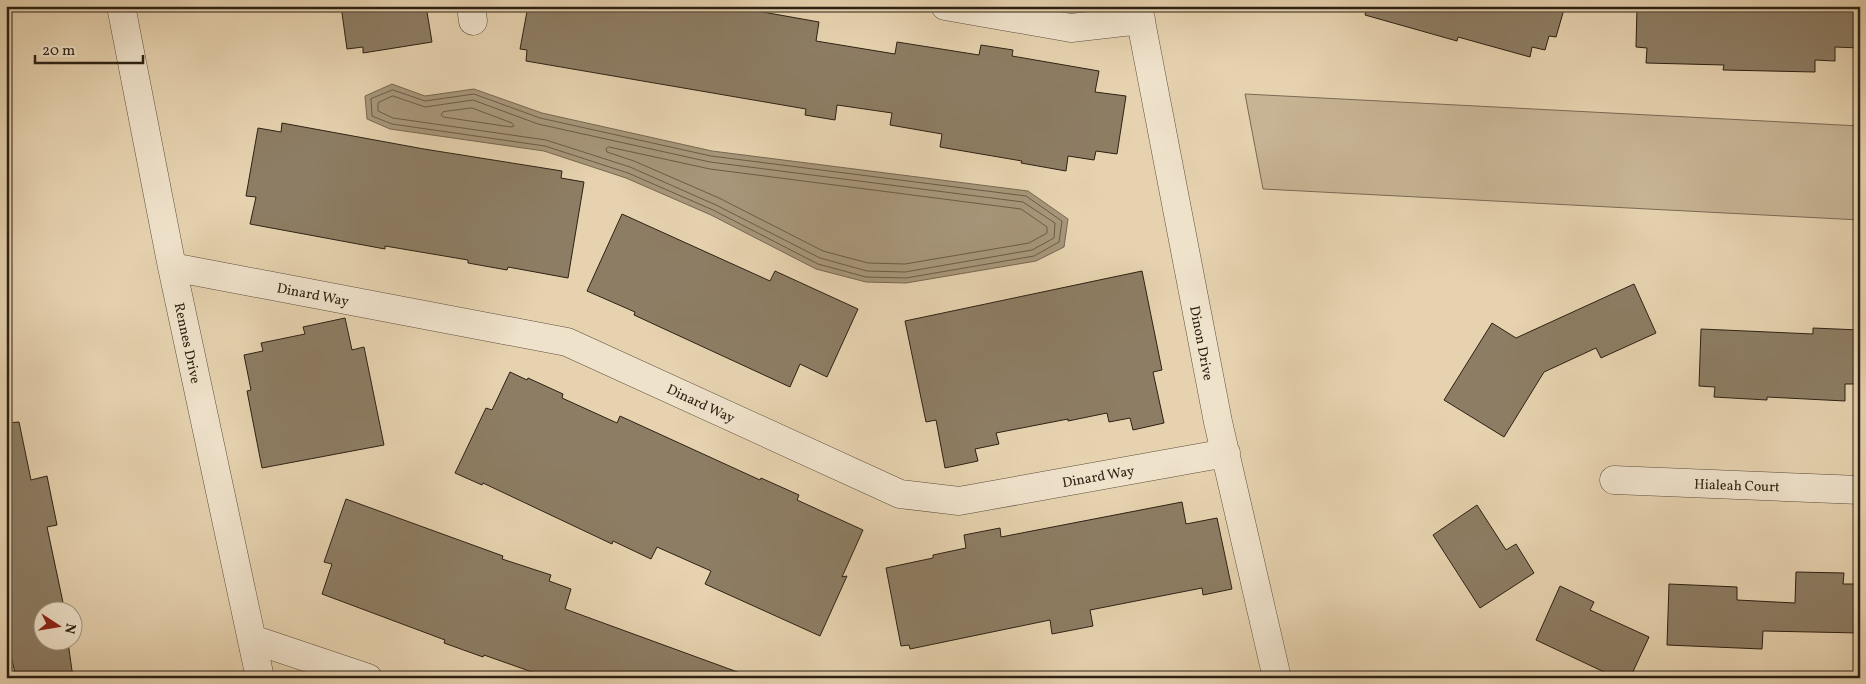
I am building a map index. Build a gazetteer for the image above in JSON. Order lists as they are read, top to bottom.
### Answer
{
  "streets": {
    "street": [
      "Dinard Way",
      "Rennes Drive",
      "Dinon Drive",
      "Hialeah Court"
    ]
  },
  "crossings": [
    ["Dinard Way", "Rennes Drive"],
    ["Dinard Way", "Dinon Drive"]
  ],
  "scale_bar": "20 m",
  "north": "right"
}
